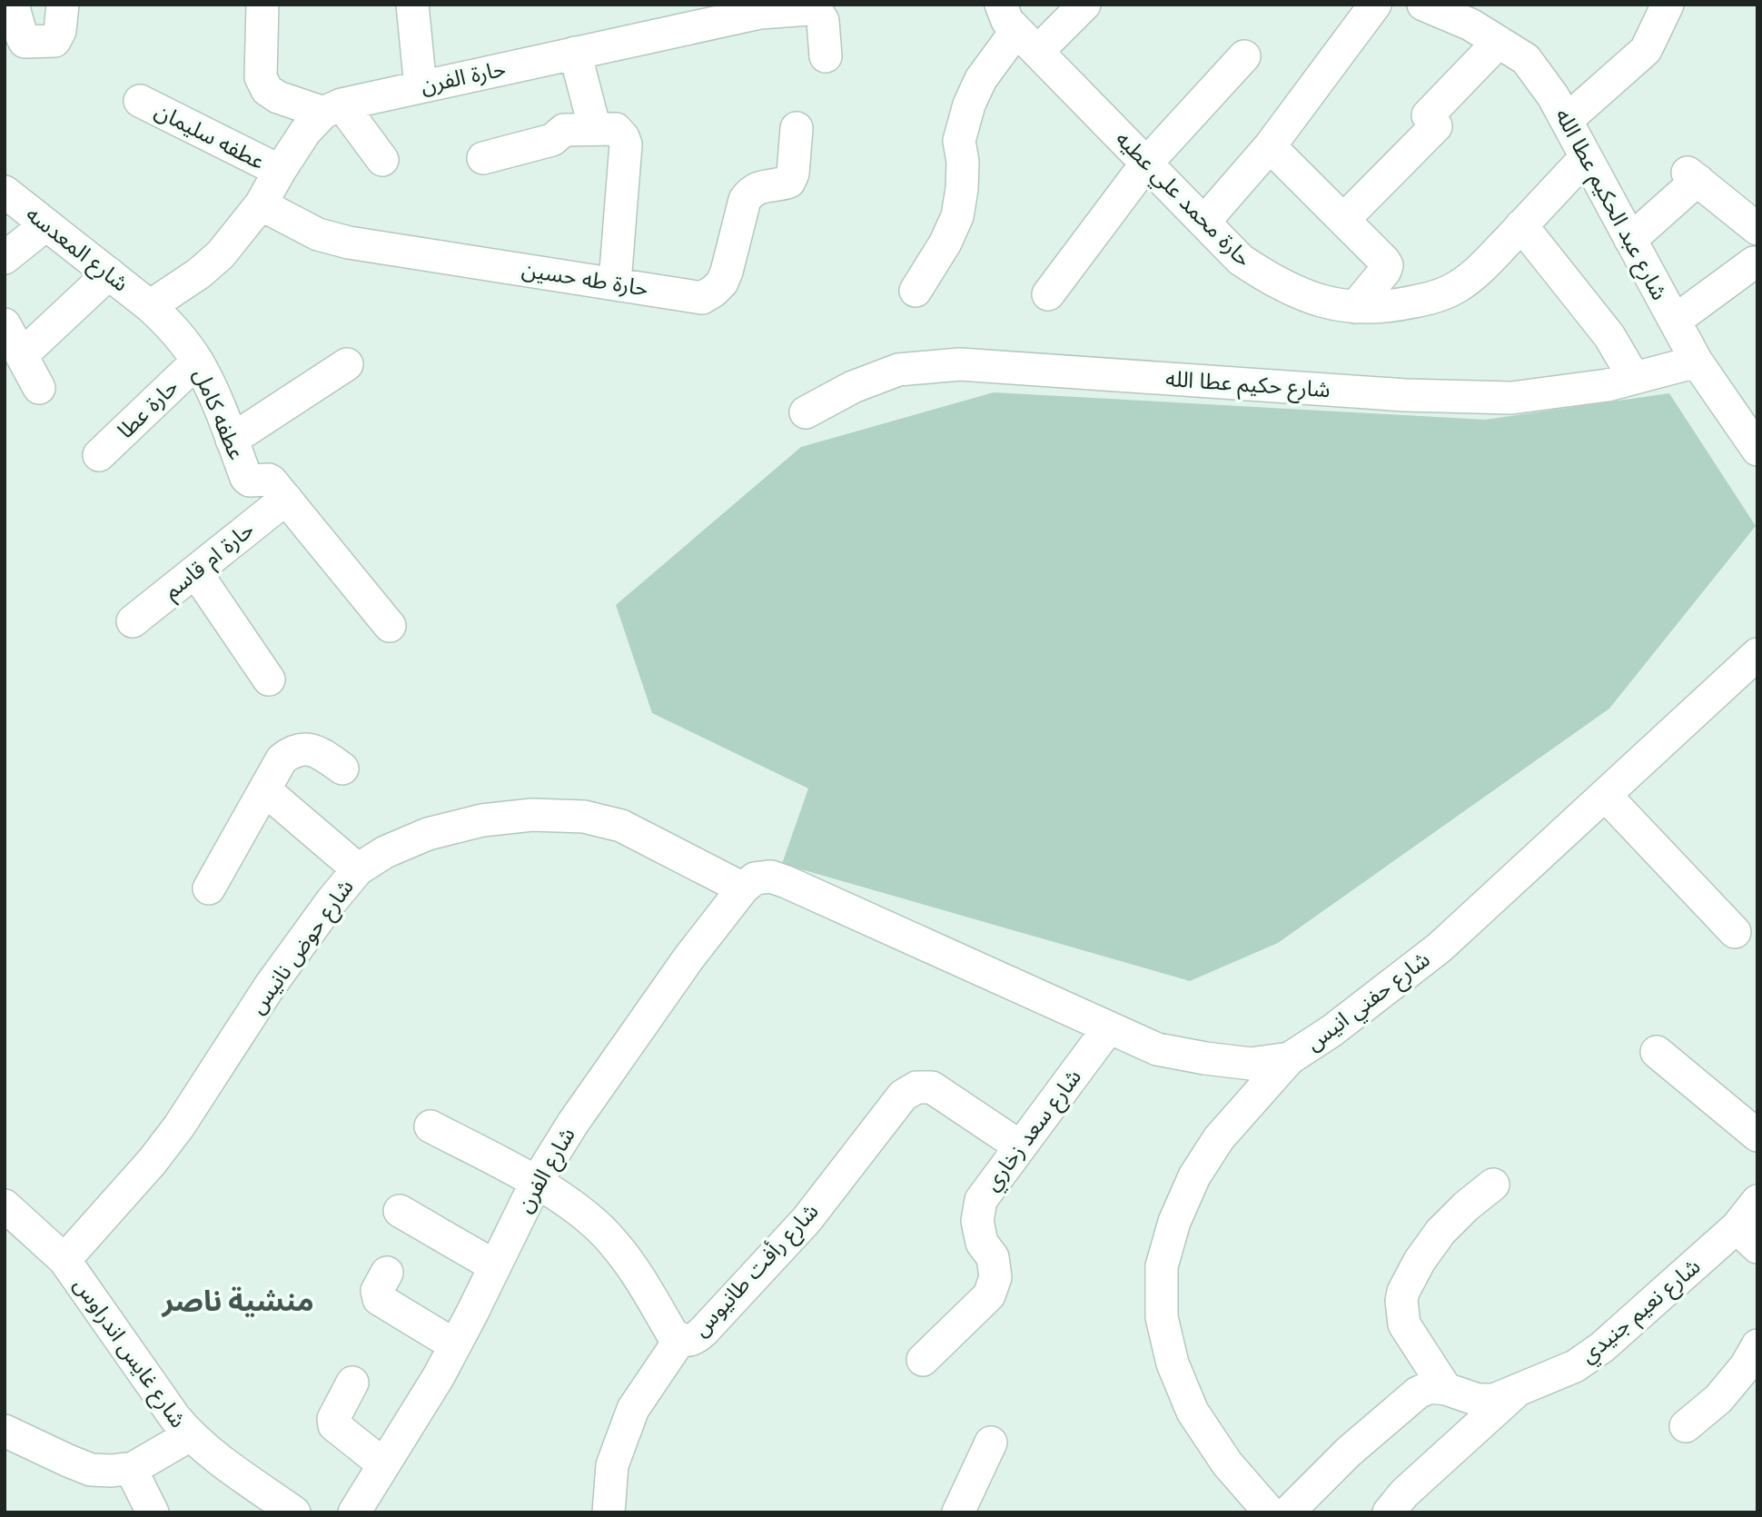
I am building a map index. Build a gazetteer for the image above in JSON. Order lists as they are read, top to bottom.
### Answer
{
  "streets": {
    "street": [
      "حارة الفرن",
      "عطفه سليمان",
      "حارة محمد علي عطيه",
      "شارع عبد الحكيم عطا الله",
      "شارع المعدسه",
      "حارة طه حسين",
      "شارع حكيم عطا الله",
      "حارة عطا",
      "عطفه كامل",
      "حارة ام قاسم",
      "شارع حوض نانيس",
      "شارع حفني انيس",
      "شارع سعد زخاري",
      "شارع الفرن",
      "شارع رأفت طانيوس",
      "شارع نعيم جنيدي",
      "شارع غايس اندراوس"
    ]
  },
  "crossings": [
    ["حارة محمد علي عطيه", "شارع عبد الحكيم عطا الله"],
    ["شارع عبد الحكيم عطا الله", "شارع حكيم عطا الله"],
    ["شارع المعدسه", "عطفه كامل"],
    ["حارة عطا", "عطفه كامل"],
    ["عطفه كامل", "حارة ام قاسم"],
    ["شارع حوض نانيس", "شارع الفرن"],
    ["شارع حوض نانيس", "شارع غايس اندراوس"],
    ["شارع حفني انيس", "شارع سعد زخاري"],
    ["شارع حفني انيس", "شارع الفرن"],
    ["شارع سعد زخاري", "شارع رأفت طانيوس"],
    ["شارع الفرن", "شارع رأفت طانيوس"]
  ],
  "districts": ["منشية ناصر"]
}
